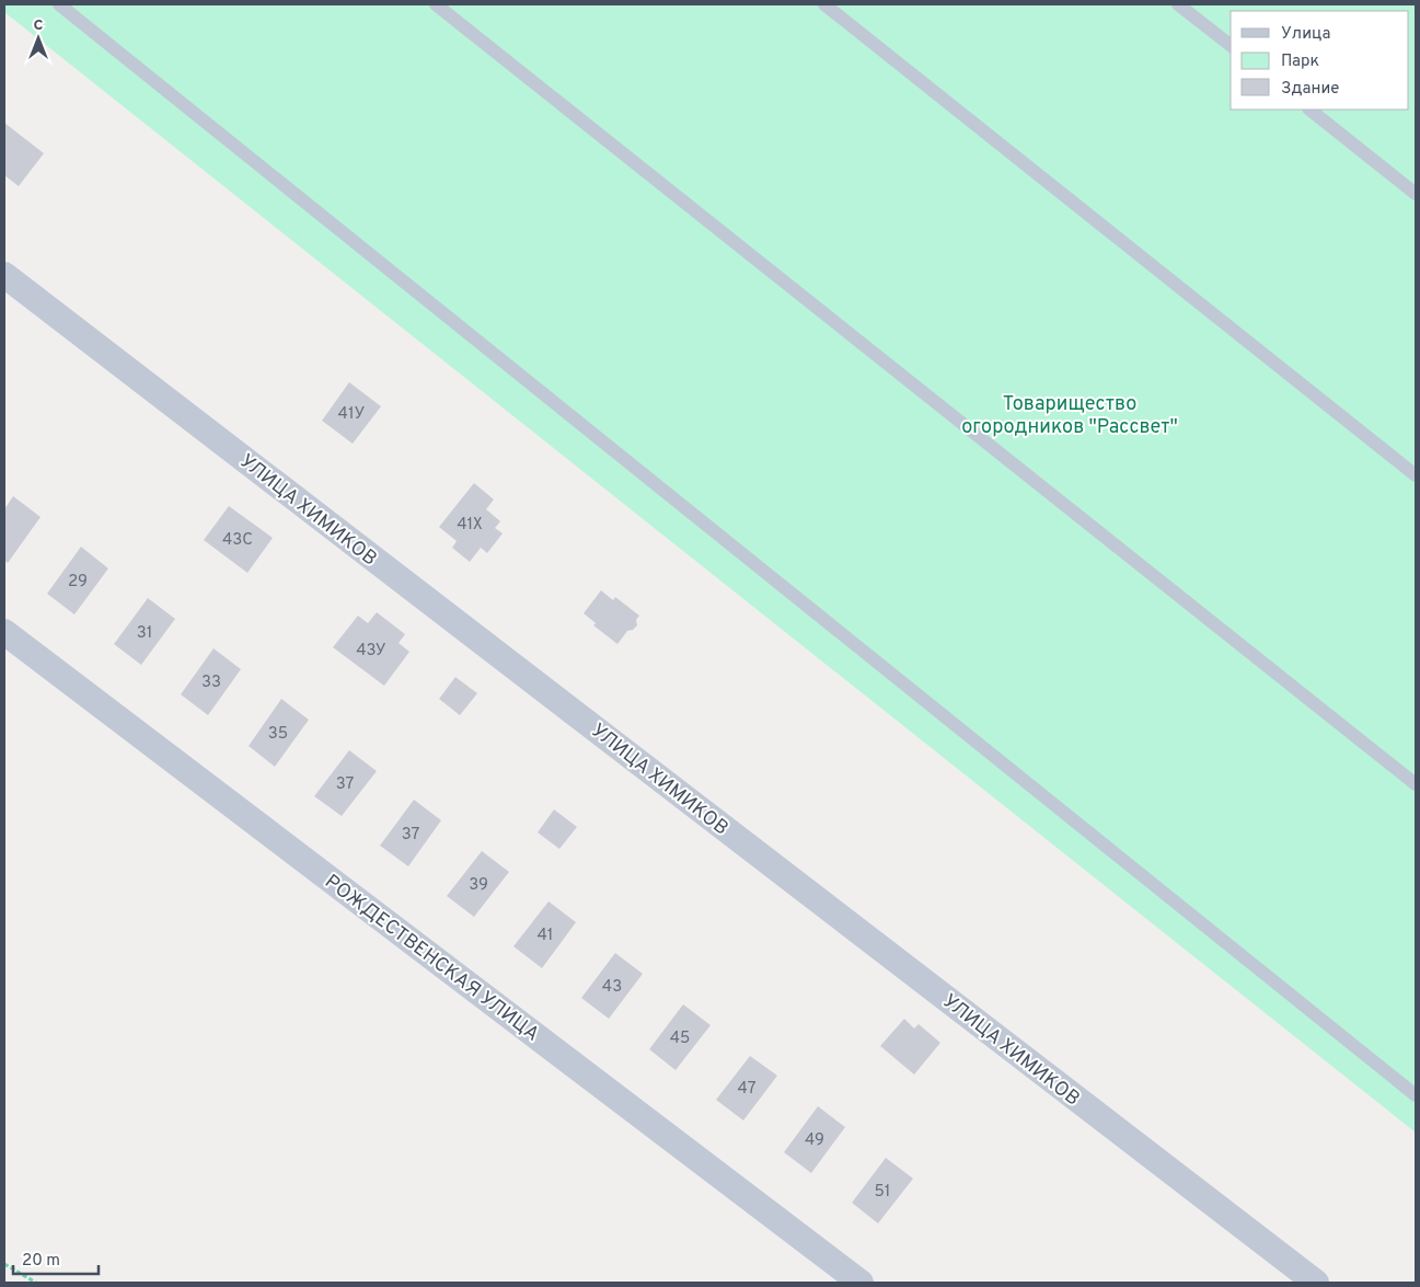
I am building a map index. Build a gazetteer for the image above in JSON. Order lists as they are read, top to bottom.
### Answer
{
  "streets": {
    "street": ["УЛИЦА ХИМИКОВ", "РОЖДЕСТВЕНСКАЯ УЛИЦА"]
  },
  "parks": ["Товарищество огородников \"Рассвет\""],
  "house_numbers": [
    "41У",
    "41Х",
    "43С",
    "29",
    "31",
    "43У",
    "33",
    "35",
    "37",
    "37",
    "39",
    "41",
    "43",
    "45",
    "47",
    "49",
    "51"
  ],
  "legend": ["Улица", "Парк", "Здание"],
  "scale_bar": "20 m",
  "north": "top"
}
